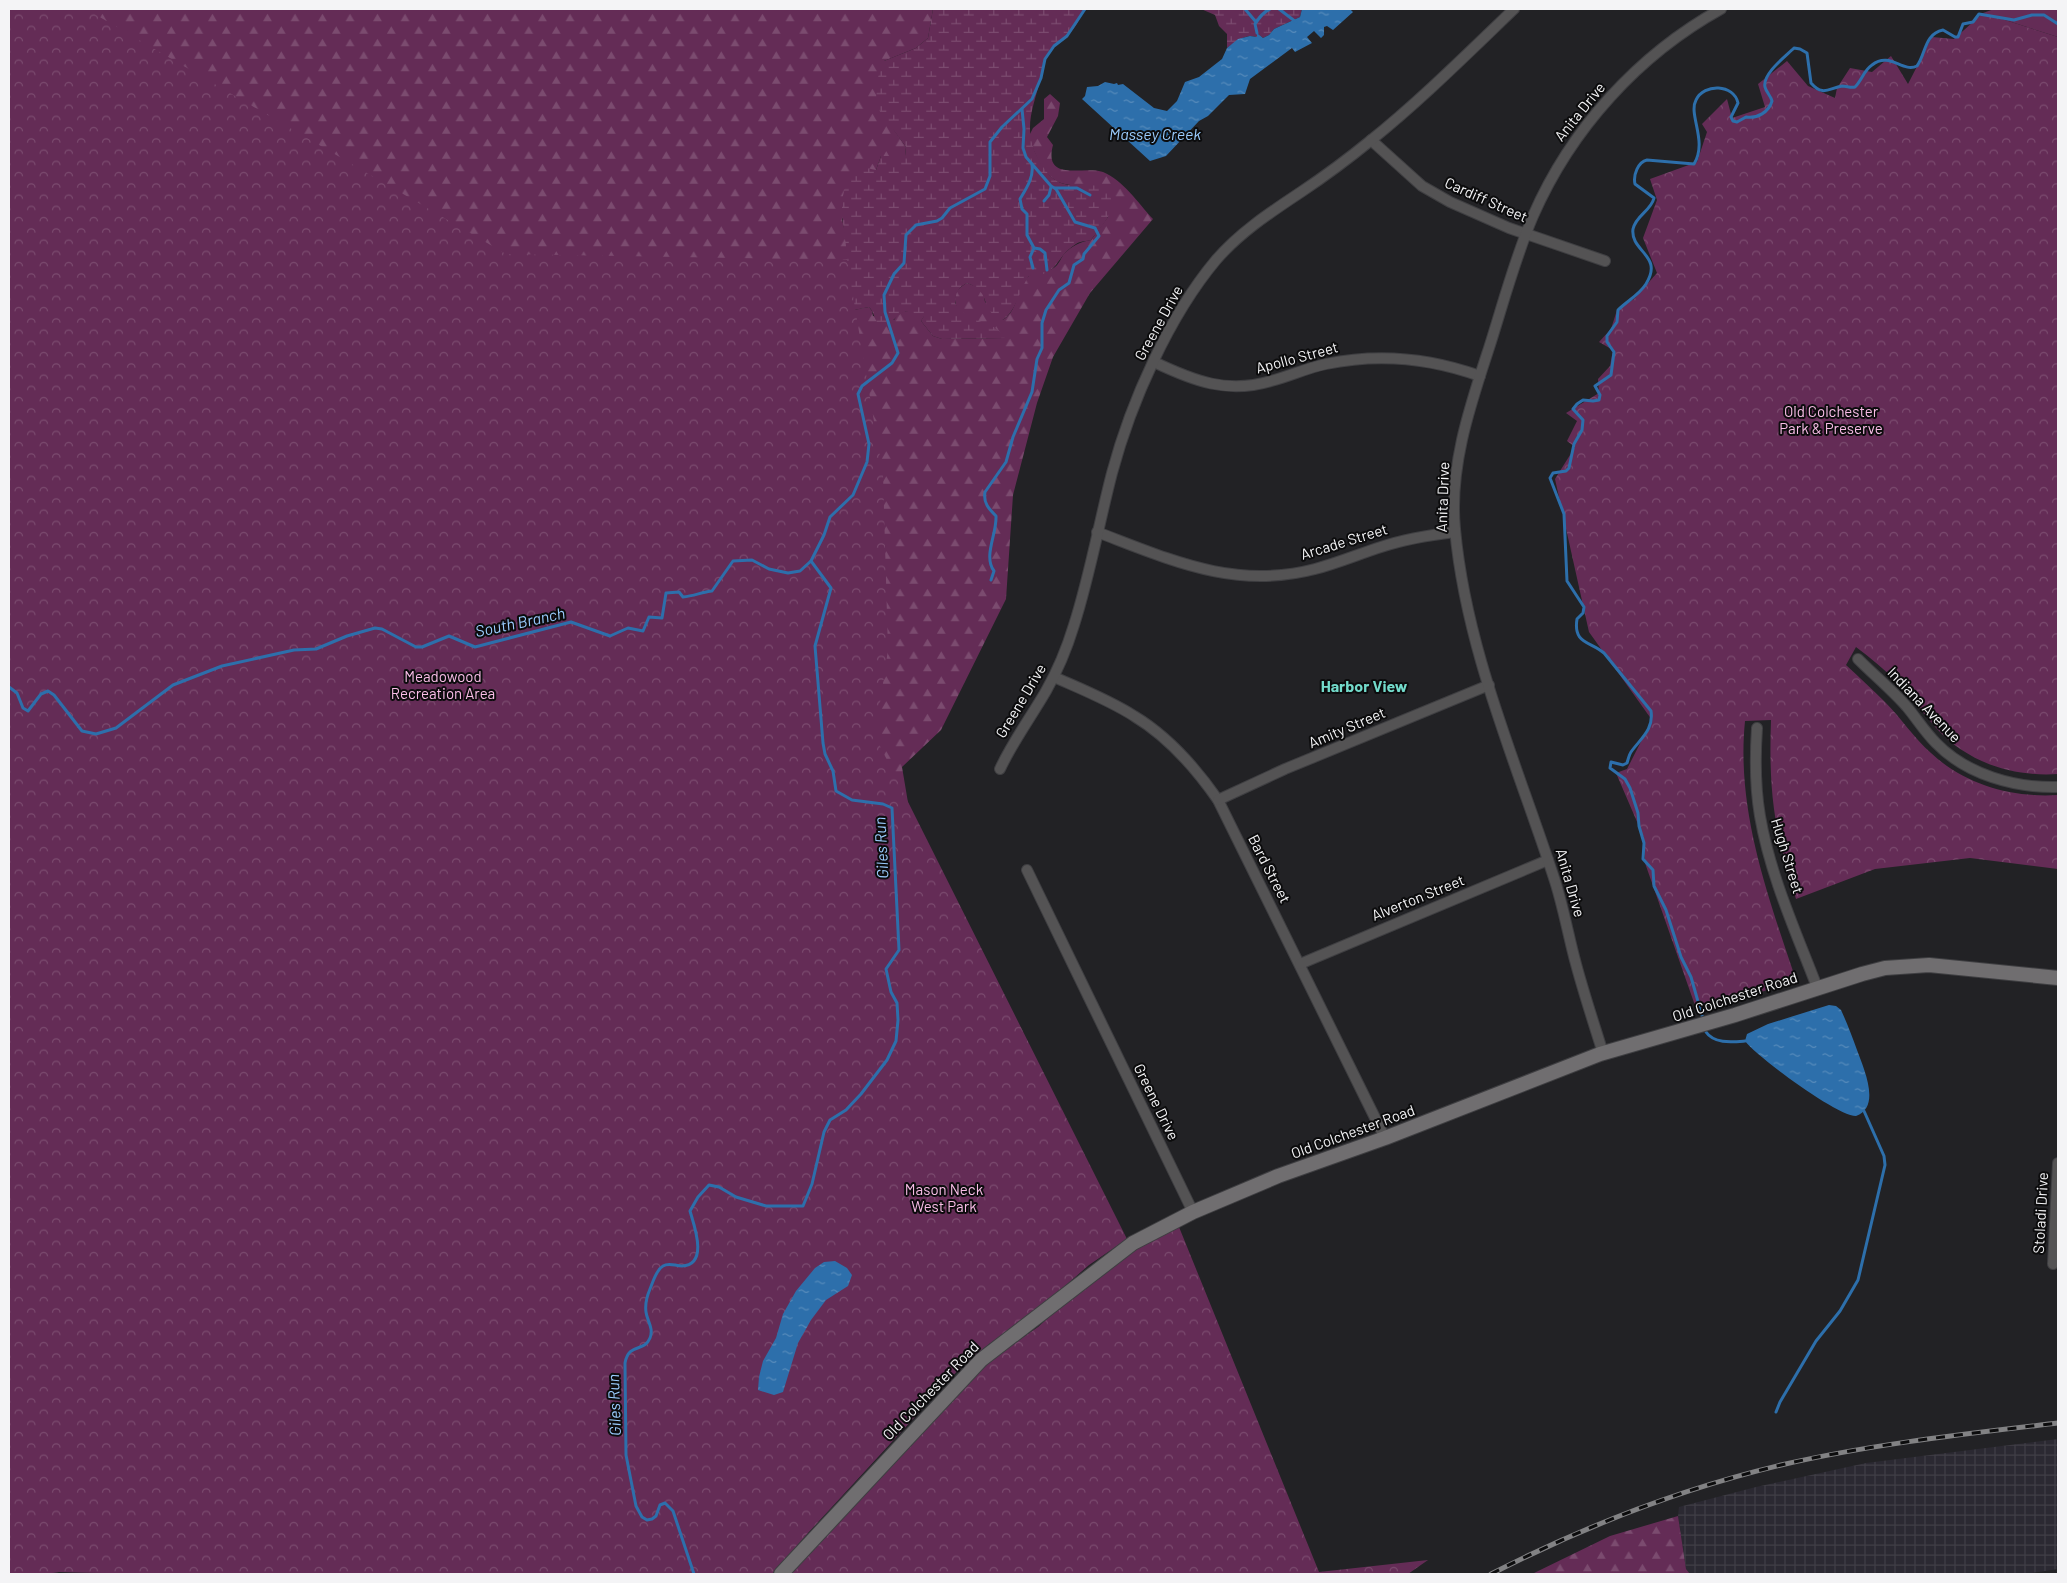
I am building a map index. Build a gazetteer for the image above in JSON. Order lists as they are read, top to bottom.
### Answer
{
  "streets": {
    "street": [
      "Anita Drive",
      "Cardiff Street",
      "Greene Drive",
      "Apollo Street",
      "Arcade Street",
      "Indiana Avenue",
      "Amity Street",
      "Hugh Street",
      "Bard Street",
      "Alverton Street",
      "Old Colchester Road",
      "Stoladi Drive"
    ]
  },
  "crossings": [
    ["Anita Drive", "Cardiff Street"],
    ["Anita Drive", "Apollo Street"],
    ["Anita Drive", "Arcade Street"],
    ["Anita Drive", "Amity Street"],
    ["Anita Drive", "Alverton Street"],
    ["Anita Drive", "Old Colchester Road"],
    ["Cardiff Street", "Greene Drive"],
    ["Greene Drive", "Apollo Street"],
    ["Greene Drive", "Arcade Street"],
    ["Greene Drive", "Bard Street"],
    ["Greene Drive", "Old Colchester Road"],
    ["Amity Street", "Bard Street"],
    ["Hugh Street", "Old Colchester Road"],
    ["Bard Street", "Alverton Street"],
    ["Bard Street", "Old Colchester Road"]
  ],
  "districts": ["Harbor View"],
  "water": ["Massey Creek", "South Branch", "Giles Run"],
  "parks": ["Old Colchester Park & Preserve", "Meadowood Recreation Area", "Mason Neck West Park"]
}
